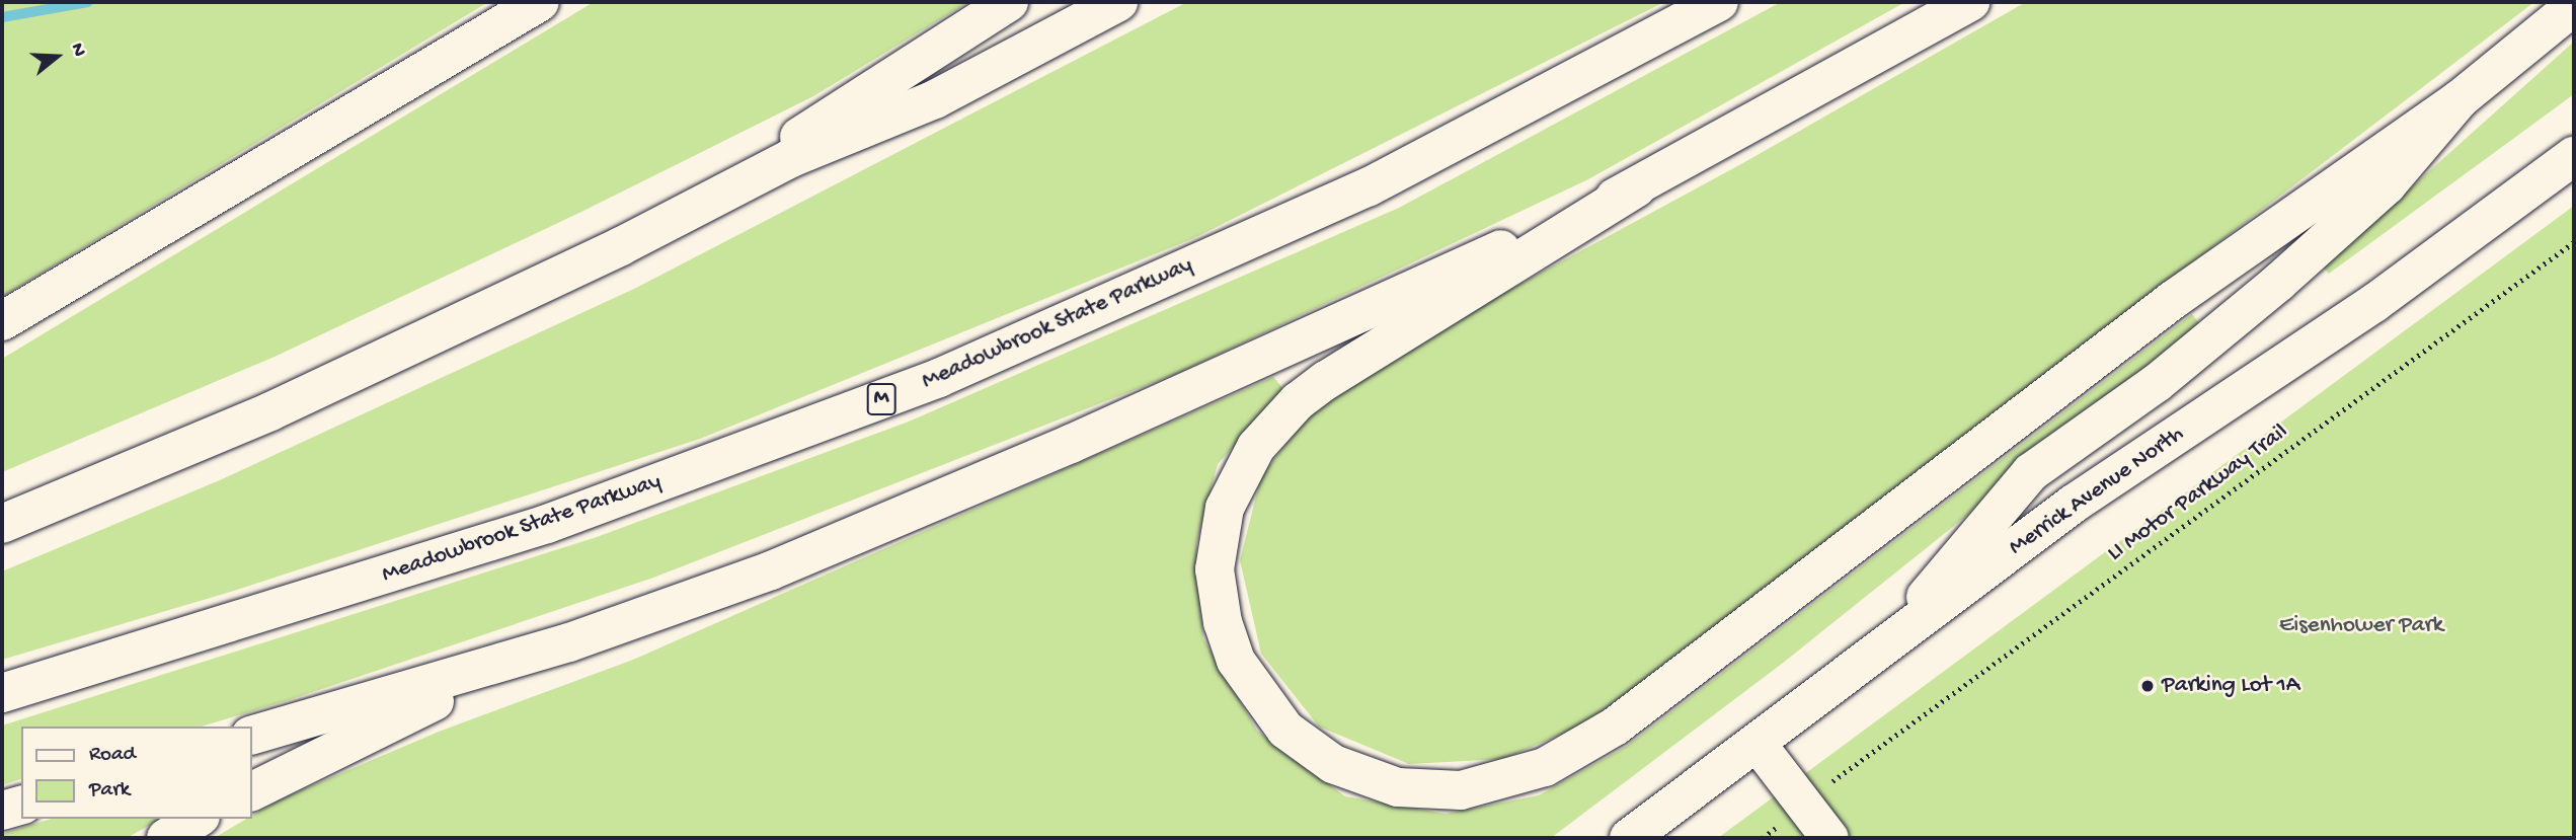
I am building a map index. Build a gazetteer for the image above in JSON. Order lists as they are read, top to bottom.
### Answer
{
  "streets": {
    "main road": ["Meadowbrook State Parkway", "M", "Merrick Avenue North"],
    "path": ["LI Motor Parkway Trail"]
  },
  "parks": ["Eisenhower Park"],
  "places": ["Parking Lot 1A"],
  "legend": ["Road", "Park"],
  "north": "right"
}
